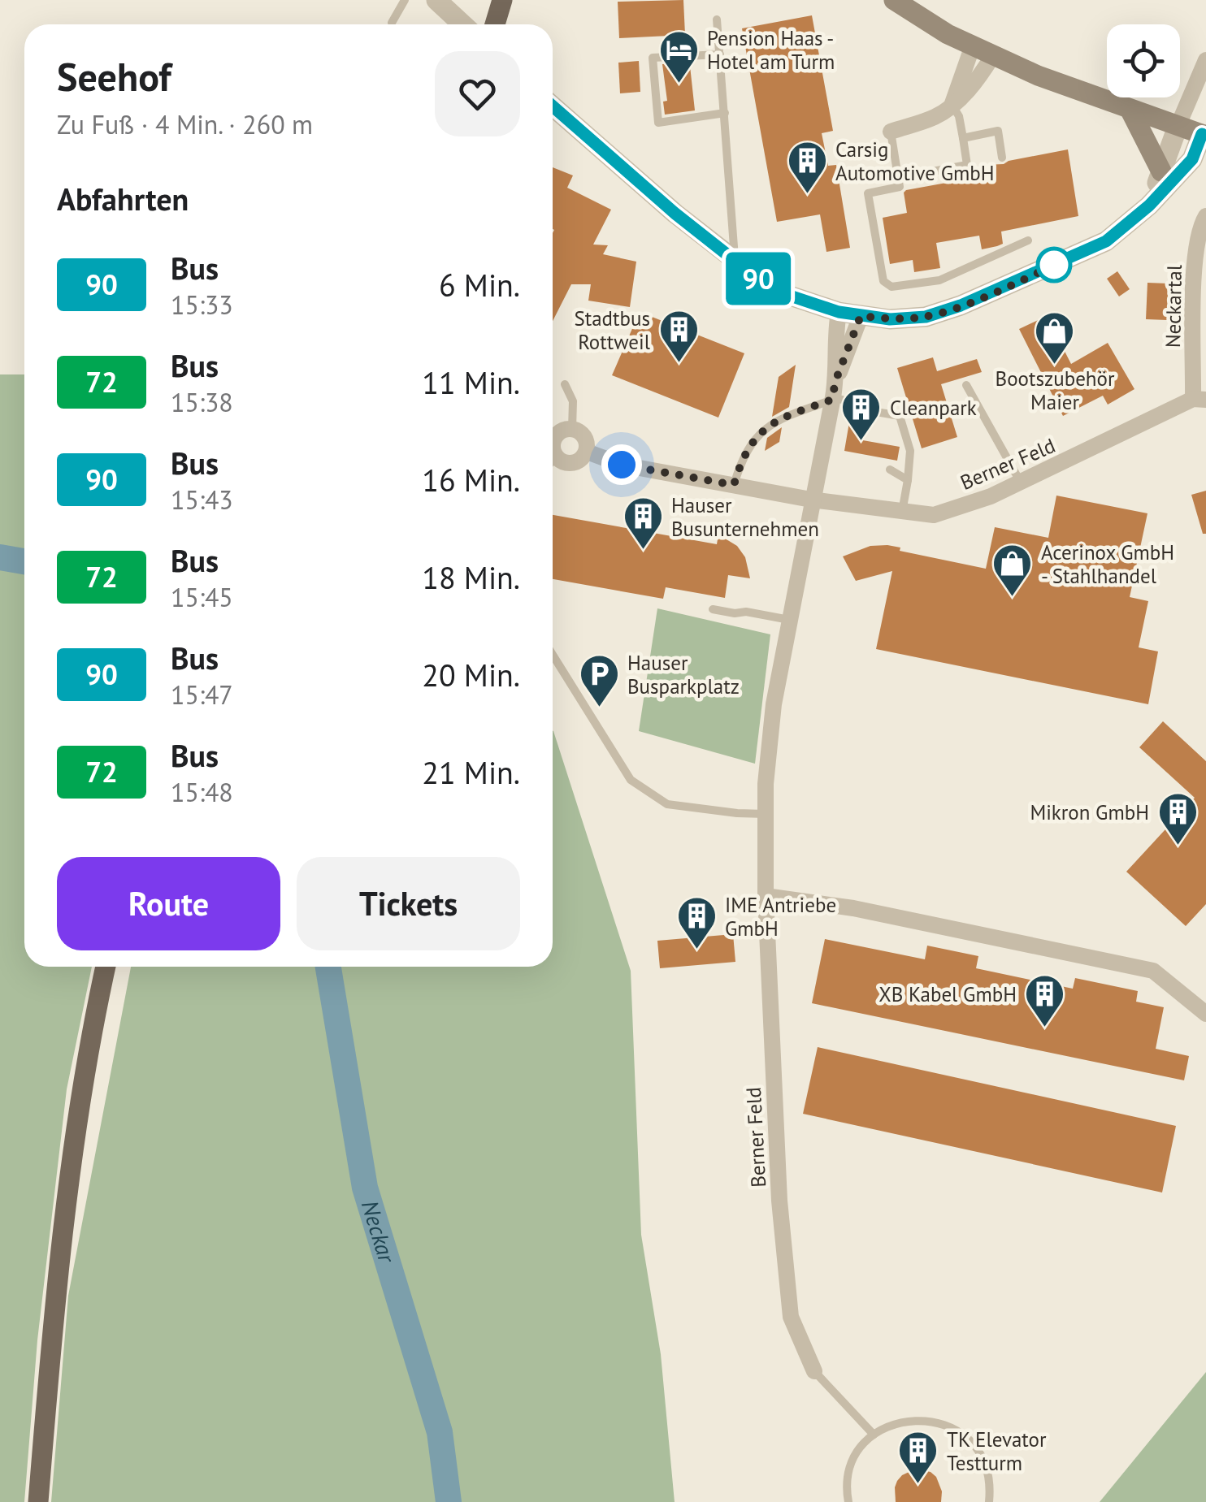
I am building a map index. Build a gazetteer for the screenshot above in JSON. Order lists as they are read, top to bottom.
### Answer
{
  "streets": {
    "street": ["Neckartal", "Berner Feld"]
  },
  "crossings": [
    ["Neckartal", "Berner Feld"]
  ],
  "water": ["Neckar"],
  "places": {
    "hotel": ["Pension Haas - Hotel am Turm"],
    "building": [
      "Carsig Automotive GmbH",
      "Stadtbus Rottweil",
      "Cleanpark",
      "Hauser Busunternehmen",
      "Mikron GmbH",
      "IME Antriebe GmbH",
      "XB Kabel GmbH",
      "TK Elevator Testturm"
    ],
    "shop": ["Bootszubehör Maier", "Acerinox GmbH - Stahlhandel"],
    "parking": ["Hauser Busparkplatz"]
  },
  "lines": ["bus line 90"],
  "page": {
    "on_map": "90",
    "heading": [
      ["Seehof", "Zu Fuß · 4 Min. · 260 m"],
      "Abfahrten"
    ],
    "list": [
      {
        "mark": "90",
        "name": "Bus",
        "note": "15:33",
        "value": "6 Min."
      },
      {
        "mark": "72",
        "name": "Bus",
        "note": "15:38",
        "value": "11 Min."
      },
      {
        "mark": "90",
        "name": "Bus",
        "note": "15:43",
        "value": "16 Min."
      },
      {
        "mark": "72",
        "name": "Bus",
        "note": "15:45",
        "value": "18 Min."
      },
      {
        "mark": "90",
        "name": "Bus",
        "note": "15:47",
        "value": "20 Min."
      },
      {
        "mark": "72",
        "name": "Bus",
        "note": "15:48",
        "value": "21 Min."
      }
    ],
    "buttons": ["Route", "Tickets"]
  }
}
